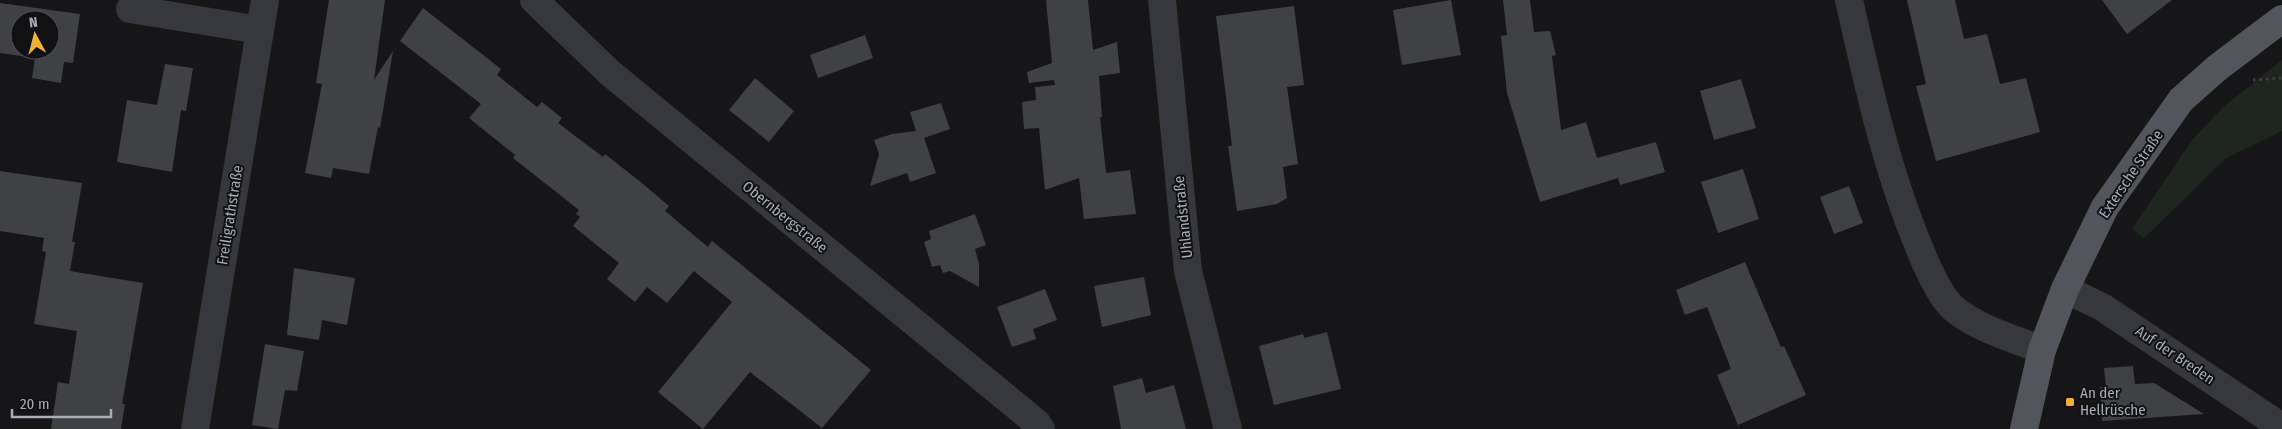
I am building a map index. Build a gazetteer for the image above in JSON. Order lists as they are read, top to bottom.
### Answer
{
  "streets": {
    "main road": ["Extersche Straße"],
    "street": [
      "Freiligrathstraße",
      "Obernbergstraße",
      "Uhlandstraße",
      "Auf der Breden"
    ]
  },
  "crossings": [
    ["Extersche Straße", "Auf der Breden"]
  ],
  "places": {
    "transit": ["An der Hellrüsche"]
  },
  "scale_bar": "20 m",
  "north": "top"
}
